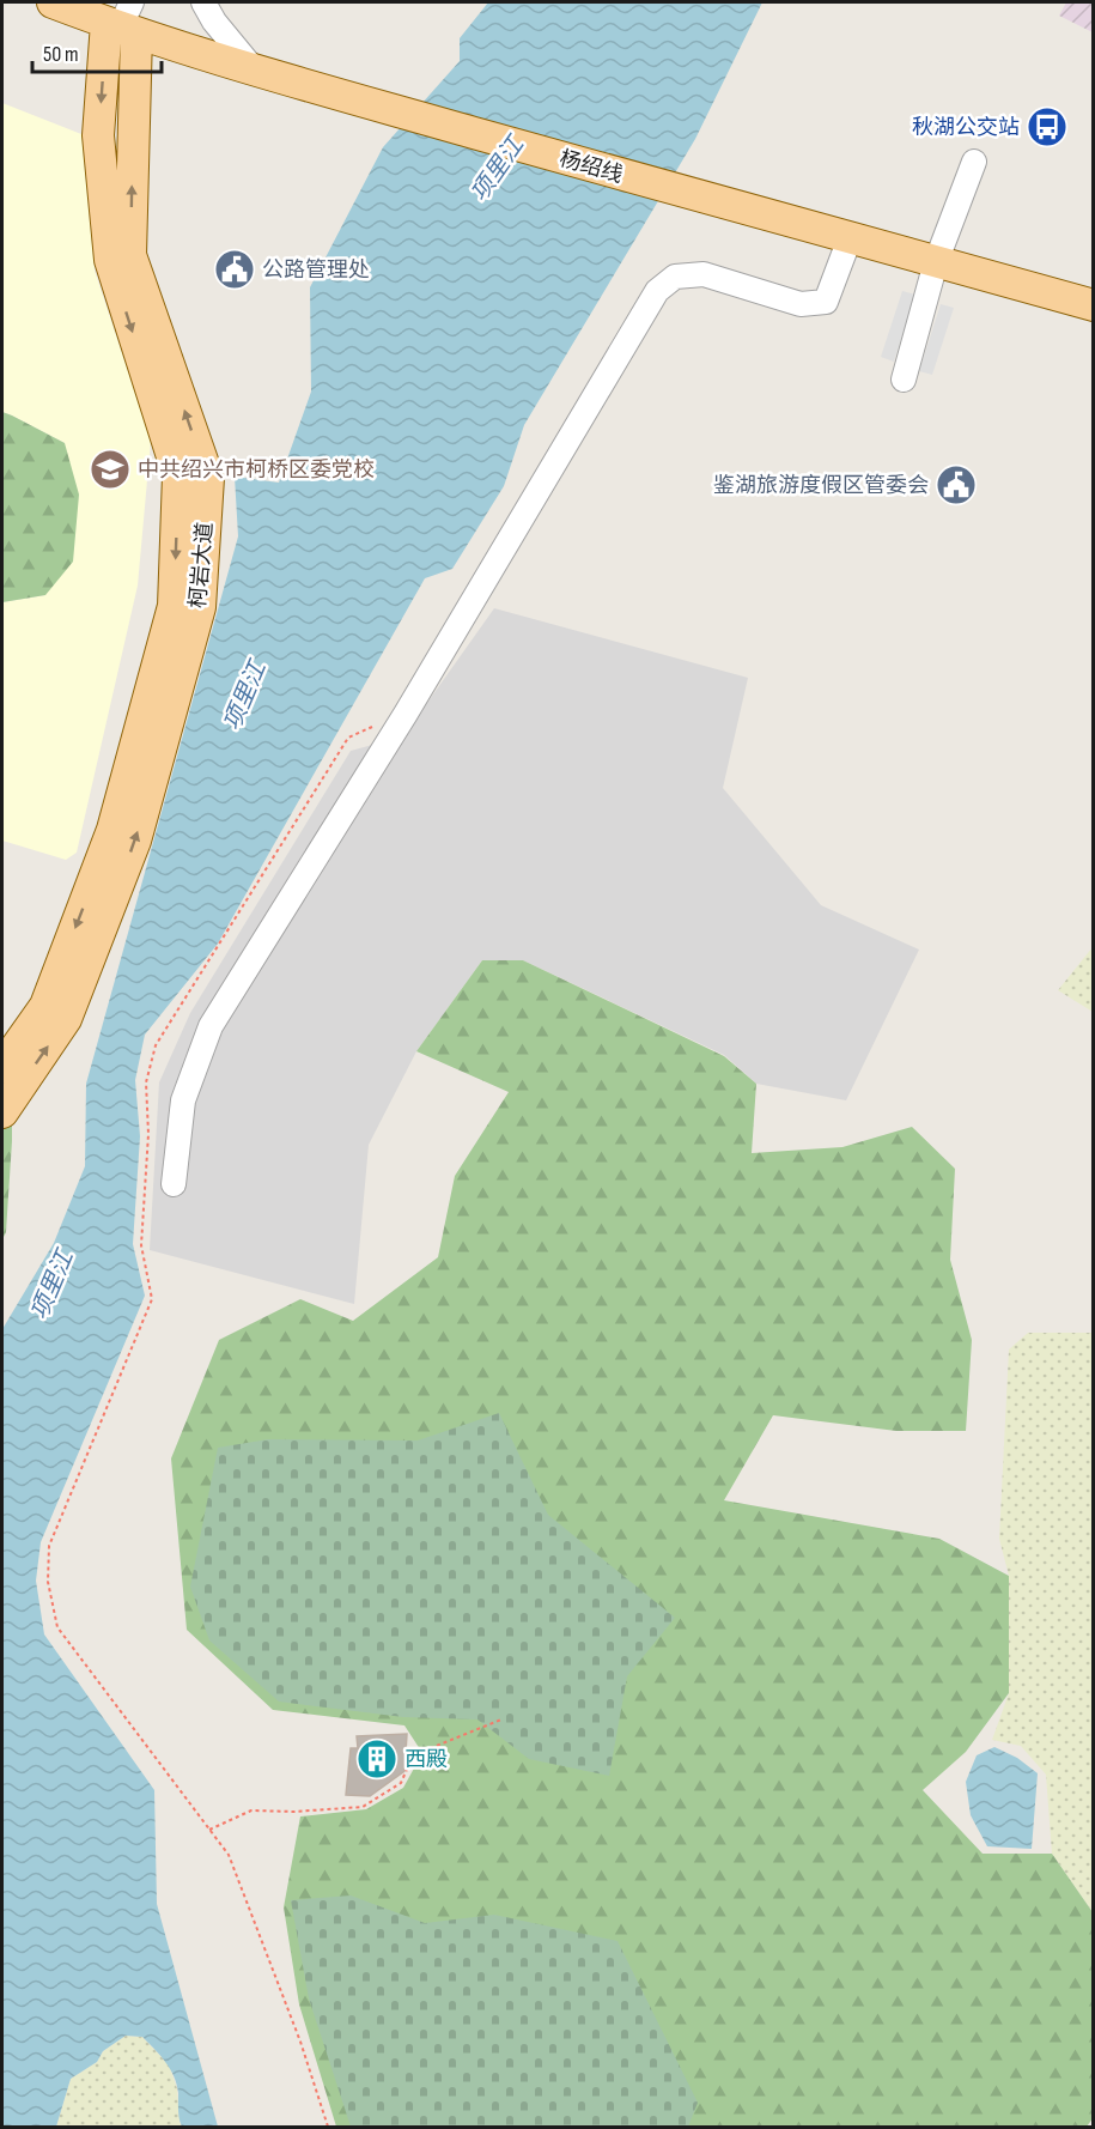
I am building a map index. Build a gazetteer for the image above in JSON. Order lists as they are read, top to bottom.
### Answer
{
  "streets": {
    "main road": ["杨绍线", "柯岩大道"]
  },
  "crossings": [
    ["杨绍线", "柯岩大道"]
  ],
  "water": ["项里江"],
  "places": {
    "bus stop": ["秋湖公交站"],
    "public building": ["公路管理处", "鉴湖旅游度假区管委会"],
    "school or university": ["中共绍兴市柯桥区委党校"],
    "building": ["西殿"]
  },
  "scale_bar": "50 m"
}
